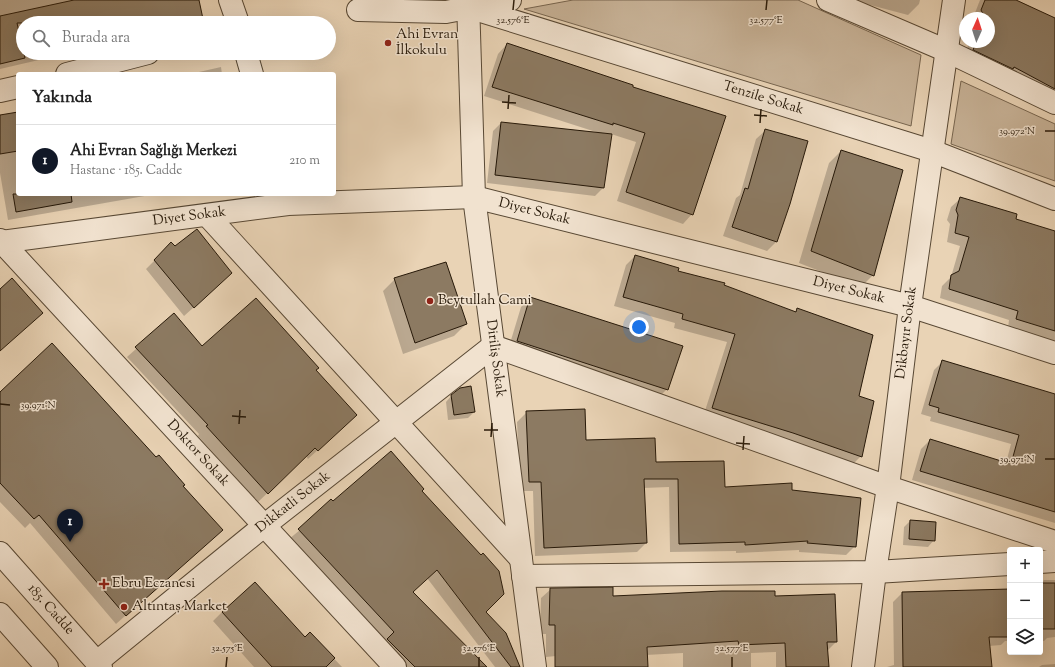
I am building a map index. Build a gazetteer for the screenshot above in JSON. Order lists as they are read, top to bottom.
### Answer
{
  "streets": {
    "street": [
      "Tenzile Sokak",
      "Diyet Sokak",
      "Dikbayır Sokak",
      "Diriliş Sokak",
      "Doktor Sokak",
      "Dikkatli Sokak",
      "185. Cadde"
    ]
  },
  "crossings": [
    ["Tenzile Sokak", "Dikbayır Sokak"],
    ["Tenzile Sokak", "Diriliş Sokak"],
    ["Diyet Sokak", "Dikbayır Sokak"],
    ["Diyet Sokak", "Diriliş Sokak"],
    ["Diyet Sokak", "Doktor Sokak"],
    ["Diriliş Sokak", "Dikkatli Sokak"],
    ["Doktor Sokak", "Dikkatli Sokak"],
    ["Dikkatli Sokak", "185. Cadde"]
  ],
  "places": {
    "other": ["Ahi Evran İlkokulu", "Beytullah Cami", "Altıntaş Market"],
    "health": ["Ebru Eczanesi"]
  },
  "north": "top",
  "page": {
    "search": "Burada ara",
    "heading": "Yakında",
    "list": [
      {
        "mark": "1",
        "name": "Ahi Evran Sağlığı Merkezi",
        "note": "Hastane · 185. Cadde",
        "value": "210 m"
      }
    ],
    "pins": "1",
    "map_buttons": ["+", "−"]
  },
  "coordinates": [
    "32.576°E",
    "32.577°E",
    "39.972°N",
    "39.971°N",
    "32.575°E"
  ]
}
